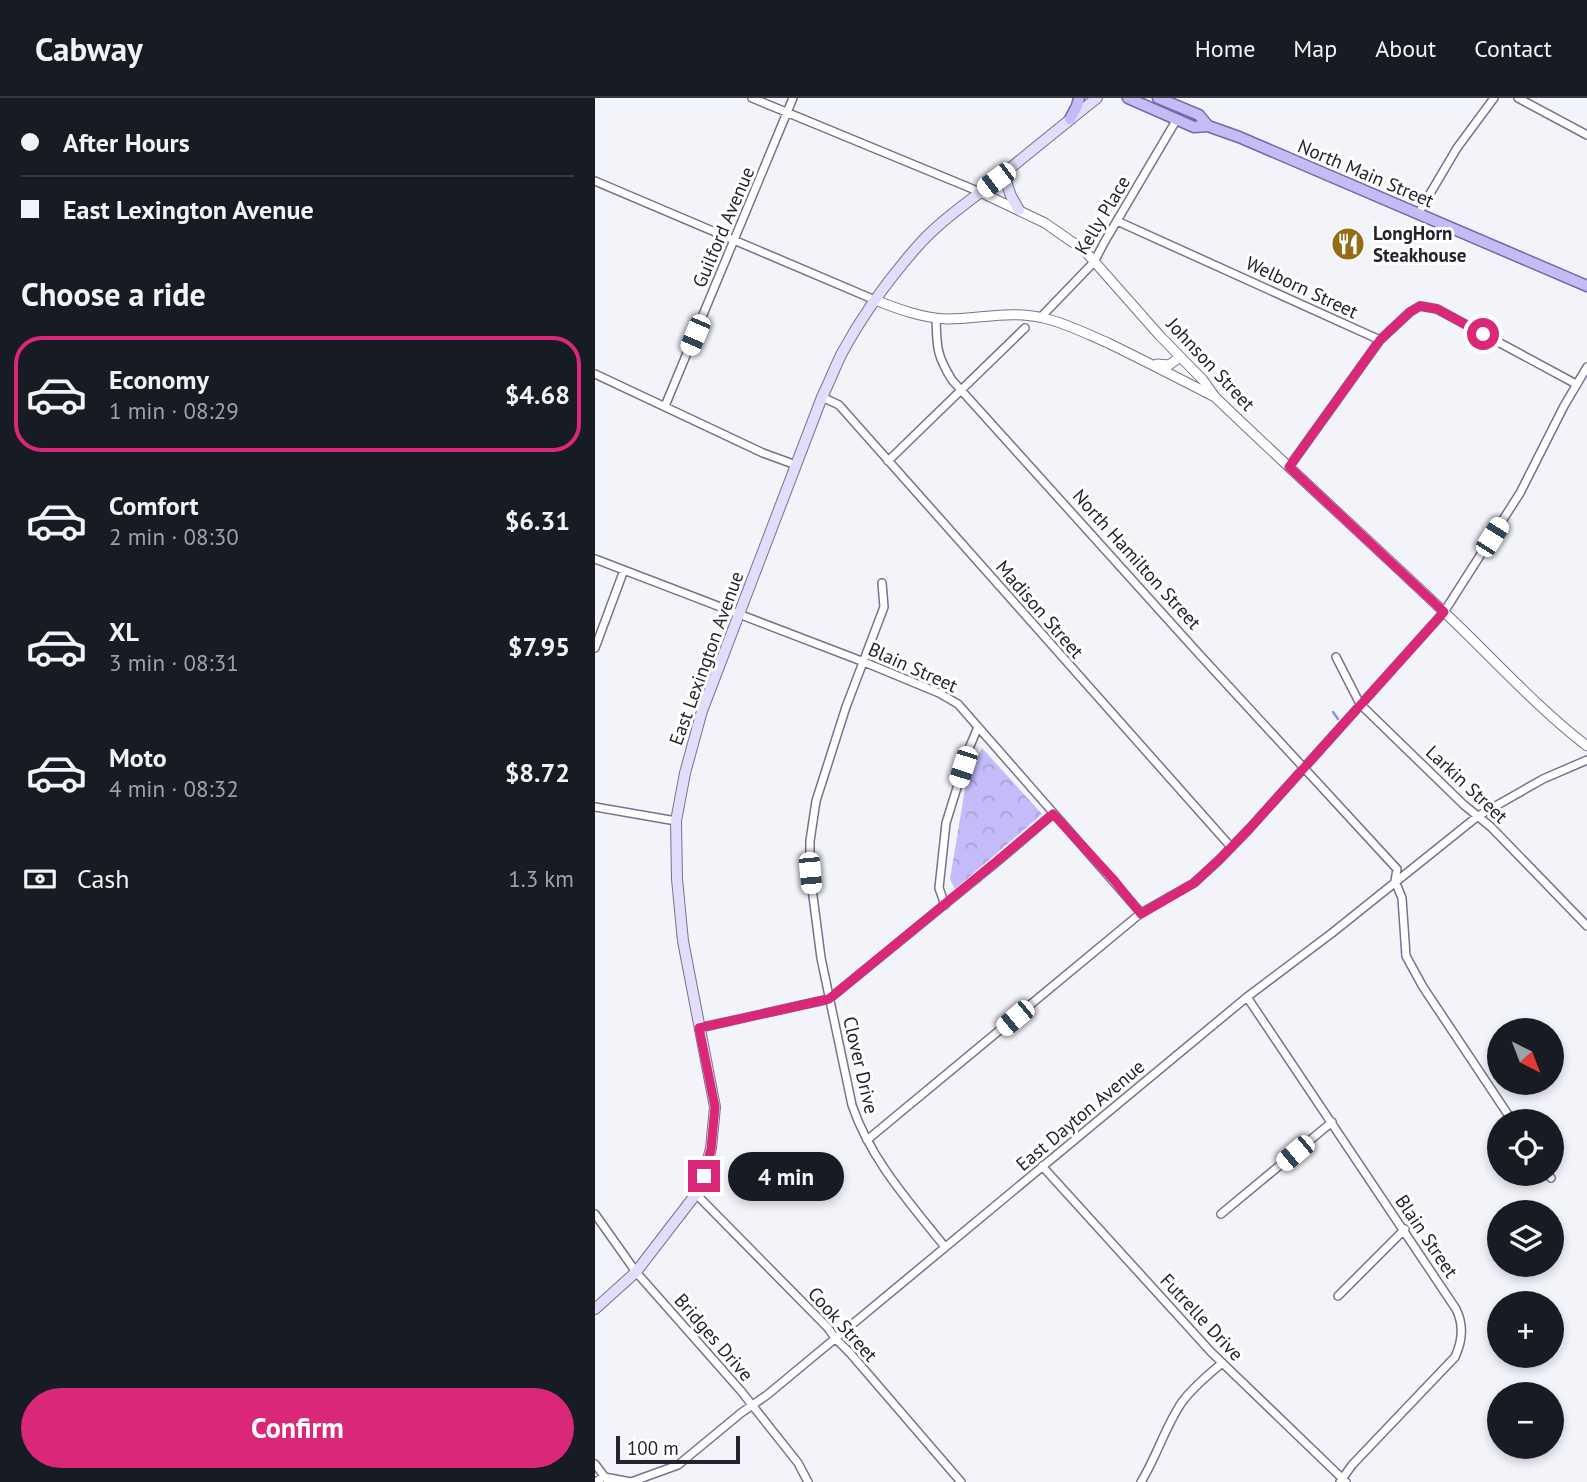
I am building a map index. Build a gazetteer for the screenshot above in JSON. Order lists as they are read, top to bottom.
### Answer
{
  "streets": {
    "main road": ["North Main Street", "East Lexington Avenue"],
    "street": [
      "Kelly Place",
      "Guilford Avenue",
      "Welborn Street",
      "Johnson Street",
      "North Hamilton Street",
      "Madison Street",
      "Blain Street",
      "Larkin Street",
      "Clover Drive",
      "East Dayton Avenue",
      "Futrelle Drive",
      "Cook Street",
      "Bridges Drive"
    ]
  },
  "crossings": [
    ["North Main Street", "Kelly Place"],
    ["Kelly Place", "Welborn Street"],
    ["Kelly Place", "Johnson Street"],
    ["Guilford Avenue", "Johnson Street"],
    ["Johnson Street", "East Lexington Avenue"],
    ["North Hamilton Street", "East Dayton Avenue"],
    ["Madison Street", "East Lexington Avenue"],
    ["East Lexington Avenue", "Blain Street"],
    ["East Lexington Avenue", "Cook Street"],
    ["East Lexington Avenue", "Bridges Drive"],
    ["Blain Street", "Clover Drive"],
    ["Blain Street", "East Dayton Avenue"],
    ["Blain Street", "Futrelle Drive"],
    ["Larkin Street", "East Dayton Avenue"],
    ["Clover Drive", "East Dayton Avenue"],
    ["East Dayton Avenue", "Futrelle Drive"],
    ["East Dayton Avenue", "Cook Street"],
    ["East Dayton Avenue", "Bridges Drive"]
  ],
  "places": {
    "restaurant": ["LongHorn Steakhouse"]
  },
  "scale_bar": "100 m",
  "north": "bottom right",
  "page": {
    "header": "Cabway",
    "nav": [
      "Home",
      "Map",
      "About",
      "Contact"
    ],
    "banner": ["After Hours", "East Lexington Avenue"],
    "heading": "Choose a ride",
    "list": [
      {
        "name": "Economy",
        "note": "1 min · 08:29",
        "value": "$4.68"
      },
      {
        "name": "Comfort",
        "note": "2 min · 08:30",
        "value": "$6.31"
      },
      {
        "name": "XL",
        "note": "3 min · 08:31",
        "value": "$7.95"
      },
      {
        "name": "Moto",
        "note": "4 min · 08:32",
        "value": "$8.72"
      }
    ],
    "pay": ["Cash", "1.3 km"],
    "map_buttons": ["+", "−"],
    "bubble": "4 min",
    "buttons": "Confirm",
    "scale": "100 m"
  }
}
